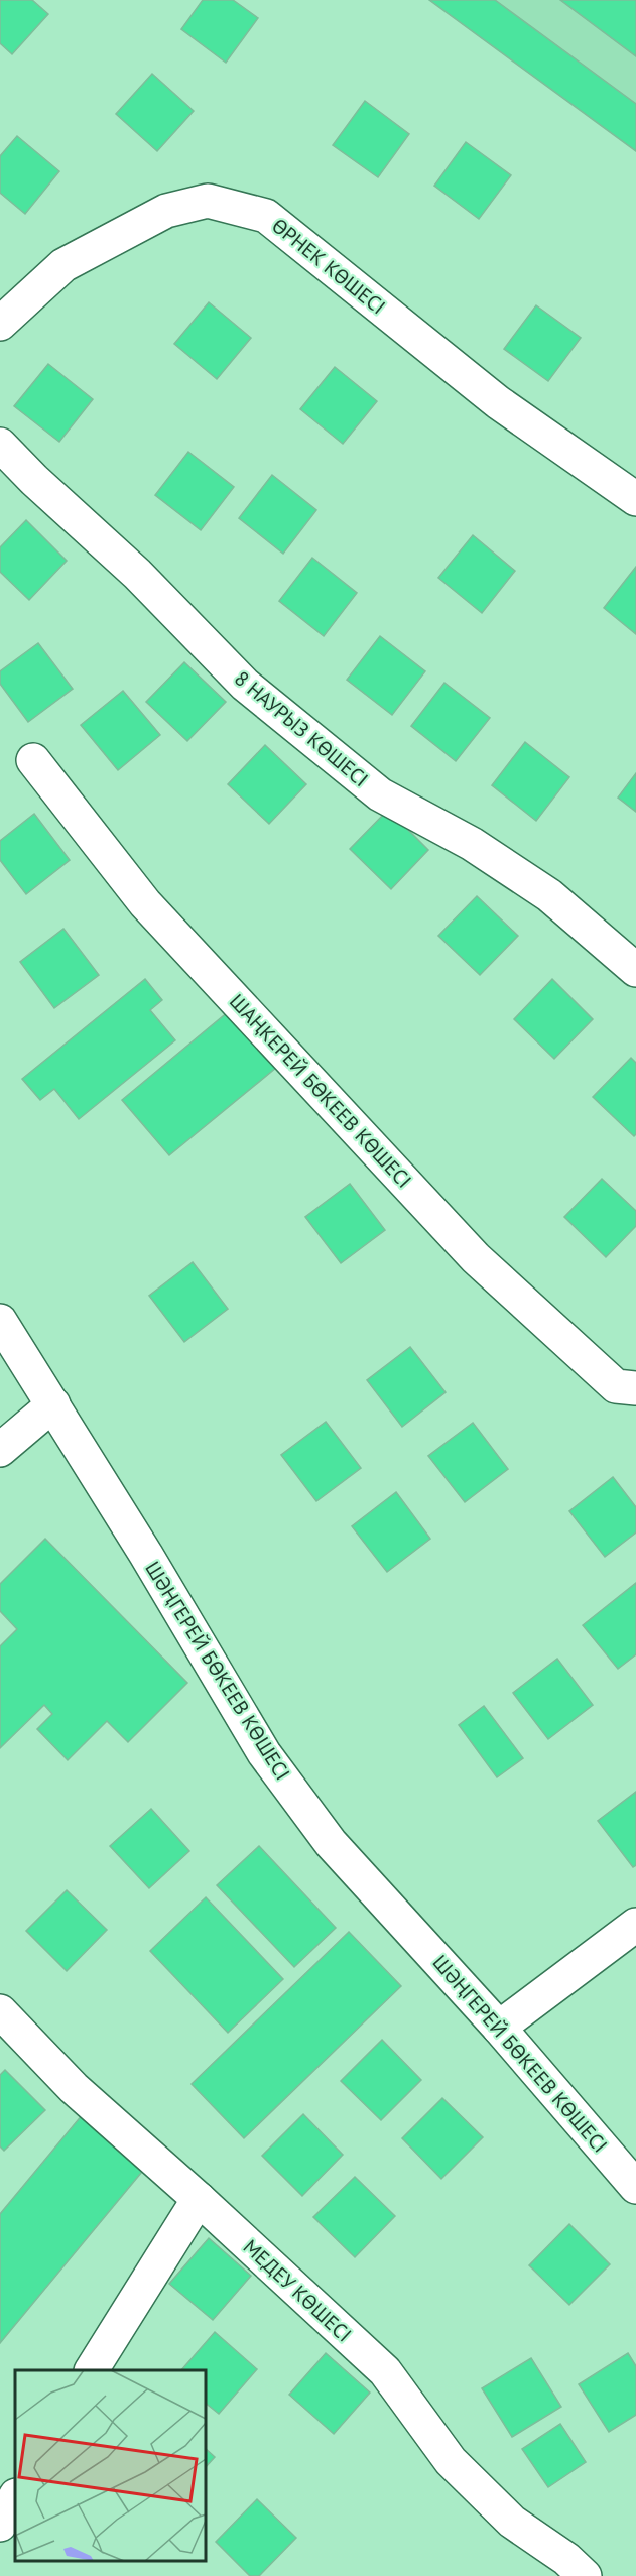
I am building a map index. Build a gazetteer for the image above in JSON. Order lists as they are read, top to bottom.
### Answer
{
  "streets": {
    "street": [
      "ӨРНЕК КӨШЕСІ",
      "8 НАУРЫЗ КӨШЕСІ",
      "ШАҢКЕРЕЙ БӨКЕЕВ КӨШЕСІ",
      "ШӘҢГЕРЕЙ БӨКЕЕВ КӨШЕСІ",
      "МЕДЕУ КӨШЕСІ"
    ]
  }
}
